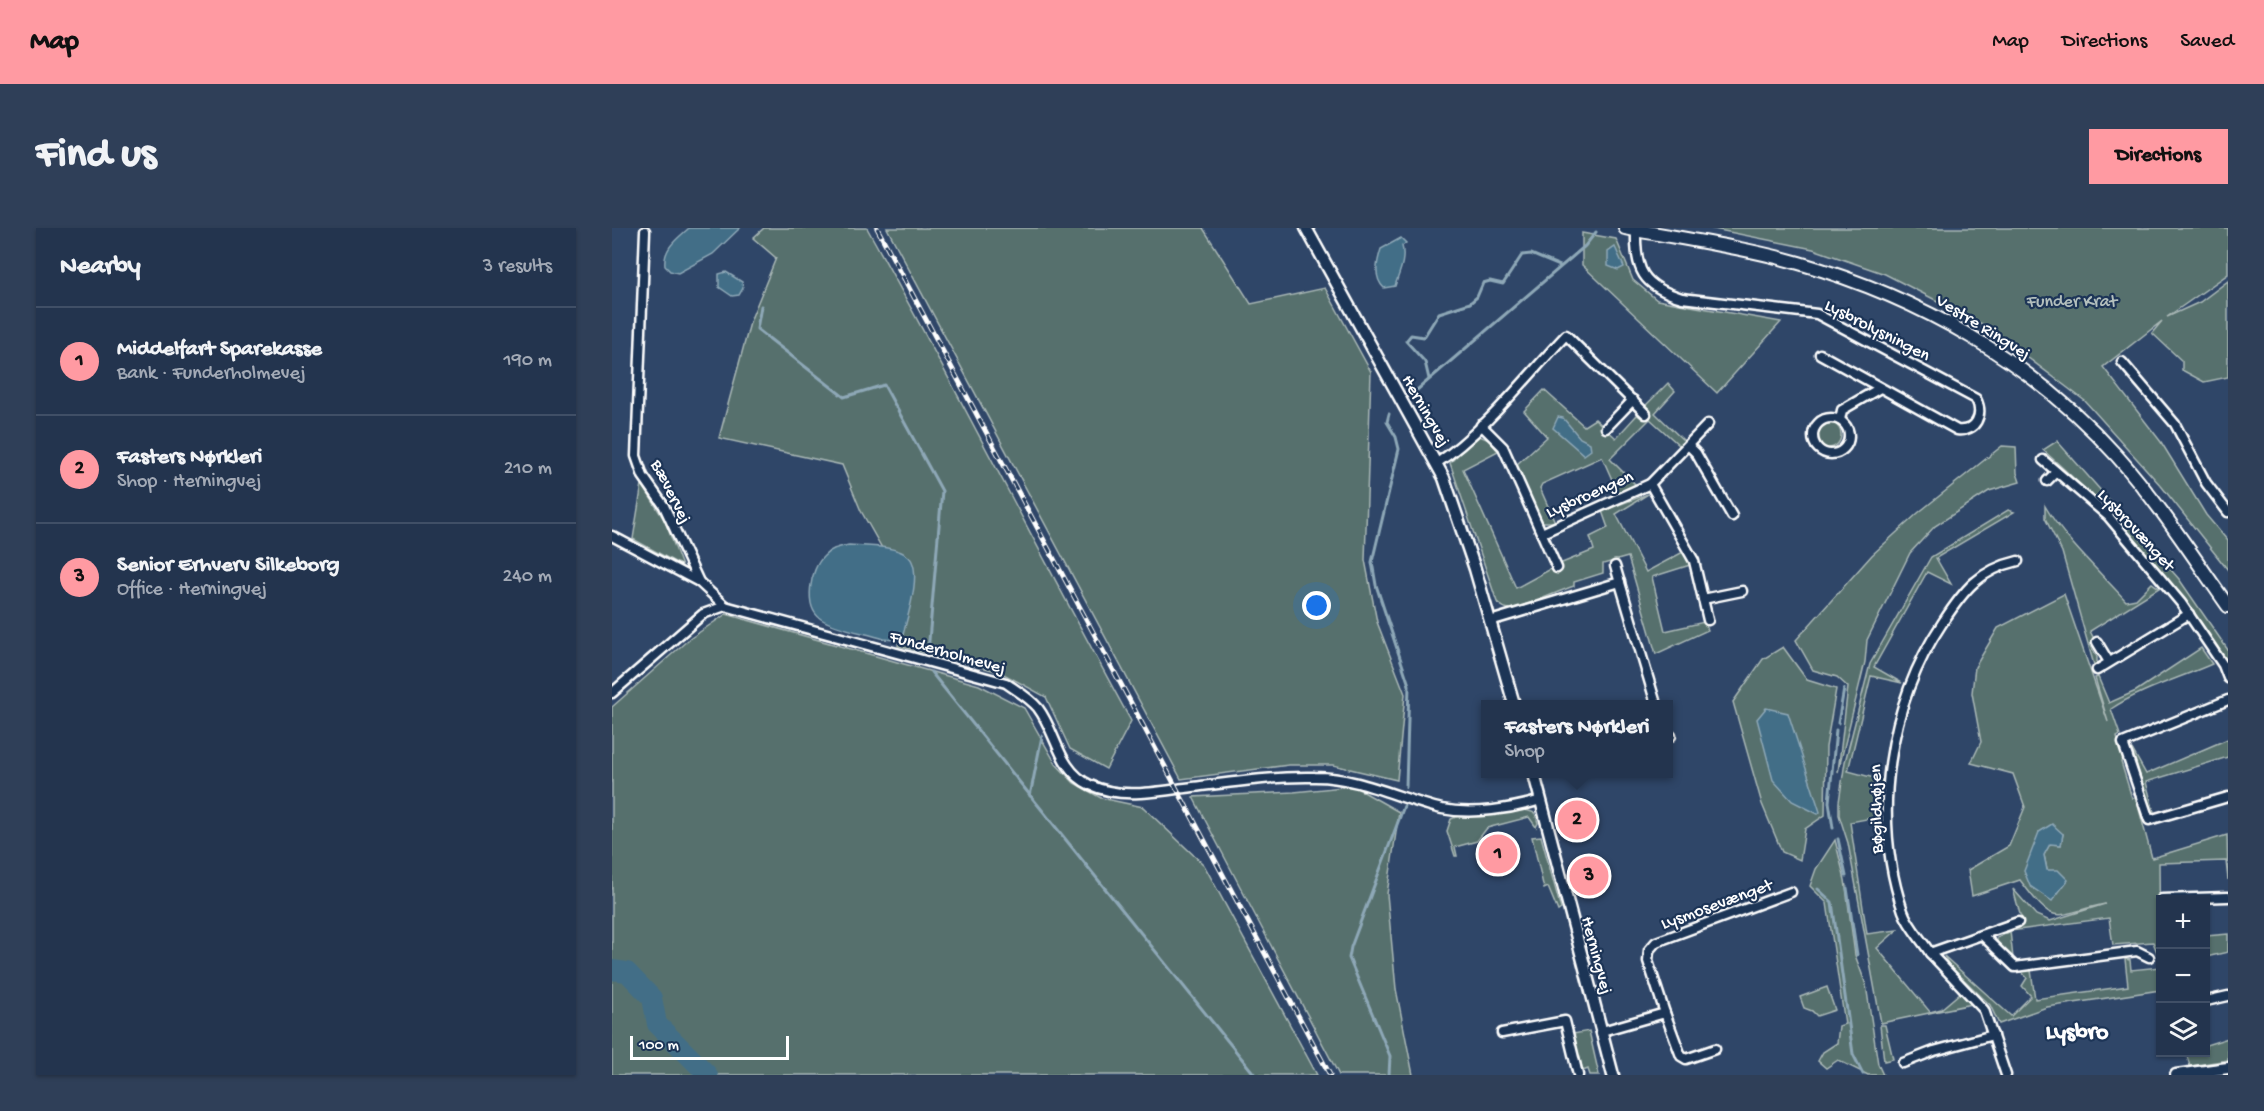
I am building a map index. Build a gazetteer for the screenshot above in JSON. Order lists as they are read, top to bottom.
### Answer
{
  "streets": {
    "main road": ["Vestre Ringvej"],
    "street": [
      "Lysbrolysningen",
      "Herningvej",
      "Bævervej",
      "Lysbroengen",
      "Lysbrovænget",
      "Funderholmevej",
      "Bøgildhøjen",
      "Lysmosevænget"
    ]
  },
  "crossings": [
    ["Vestre Ringvej", "Lysbrolysningen"],
    ["Herningvej", "Funderholmevej"],
    ["Bævervej", "Funderholmevej"]
  ],
  "districts": ["Lysbro"],
  "parks": ["Funder Krat"],
  "scale_bar": "100 m",
  "page": {
    "header": "Map",
    "nav": ["Map", "Directions", "Saved"],
    "buttons": "Directions",
    "title": "Find us",
    "heading": ["Nearby", "3 results"],
    "list": [
      {
        "mark": "1",
        "name": "Middelfart Sparekasse",
        "note": "Bank · Funderholmevej",
        "value": "190 m"
      },
      {
        "mark": "2",
        "name": "Fasters Nørkleri",
        "note": "Shop · Herningvej",
        "value": "210 m"
      },
      {
        "mark": "3",
        "name": "Senior Erhverv Silkeborg",
        "note": "Office · Herningvej",
        "value": "240 m"
      }
    ],
    "popup": ["Fasters Nørkleri", "Shop"],
    "pins": ["2", "1", "3"],
    "map_buttons": ["+", "−"],
    "scale": "100 m"
  }
}
